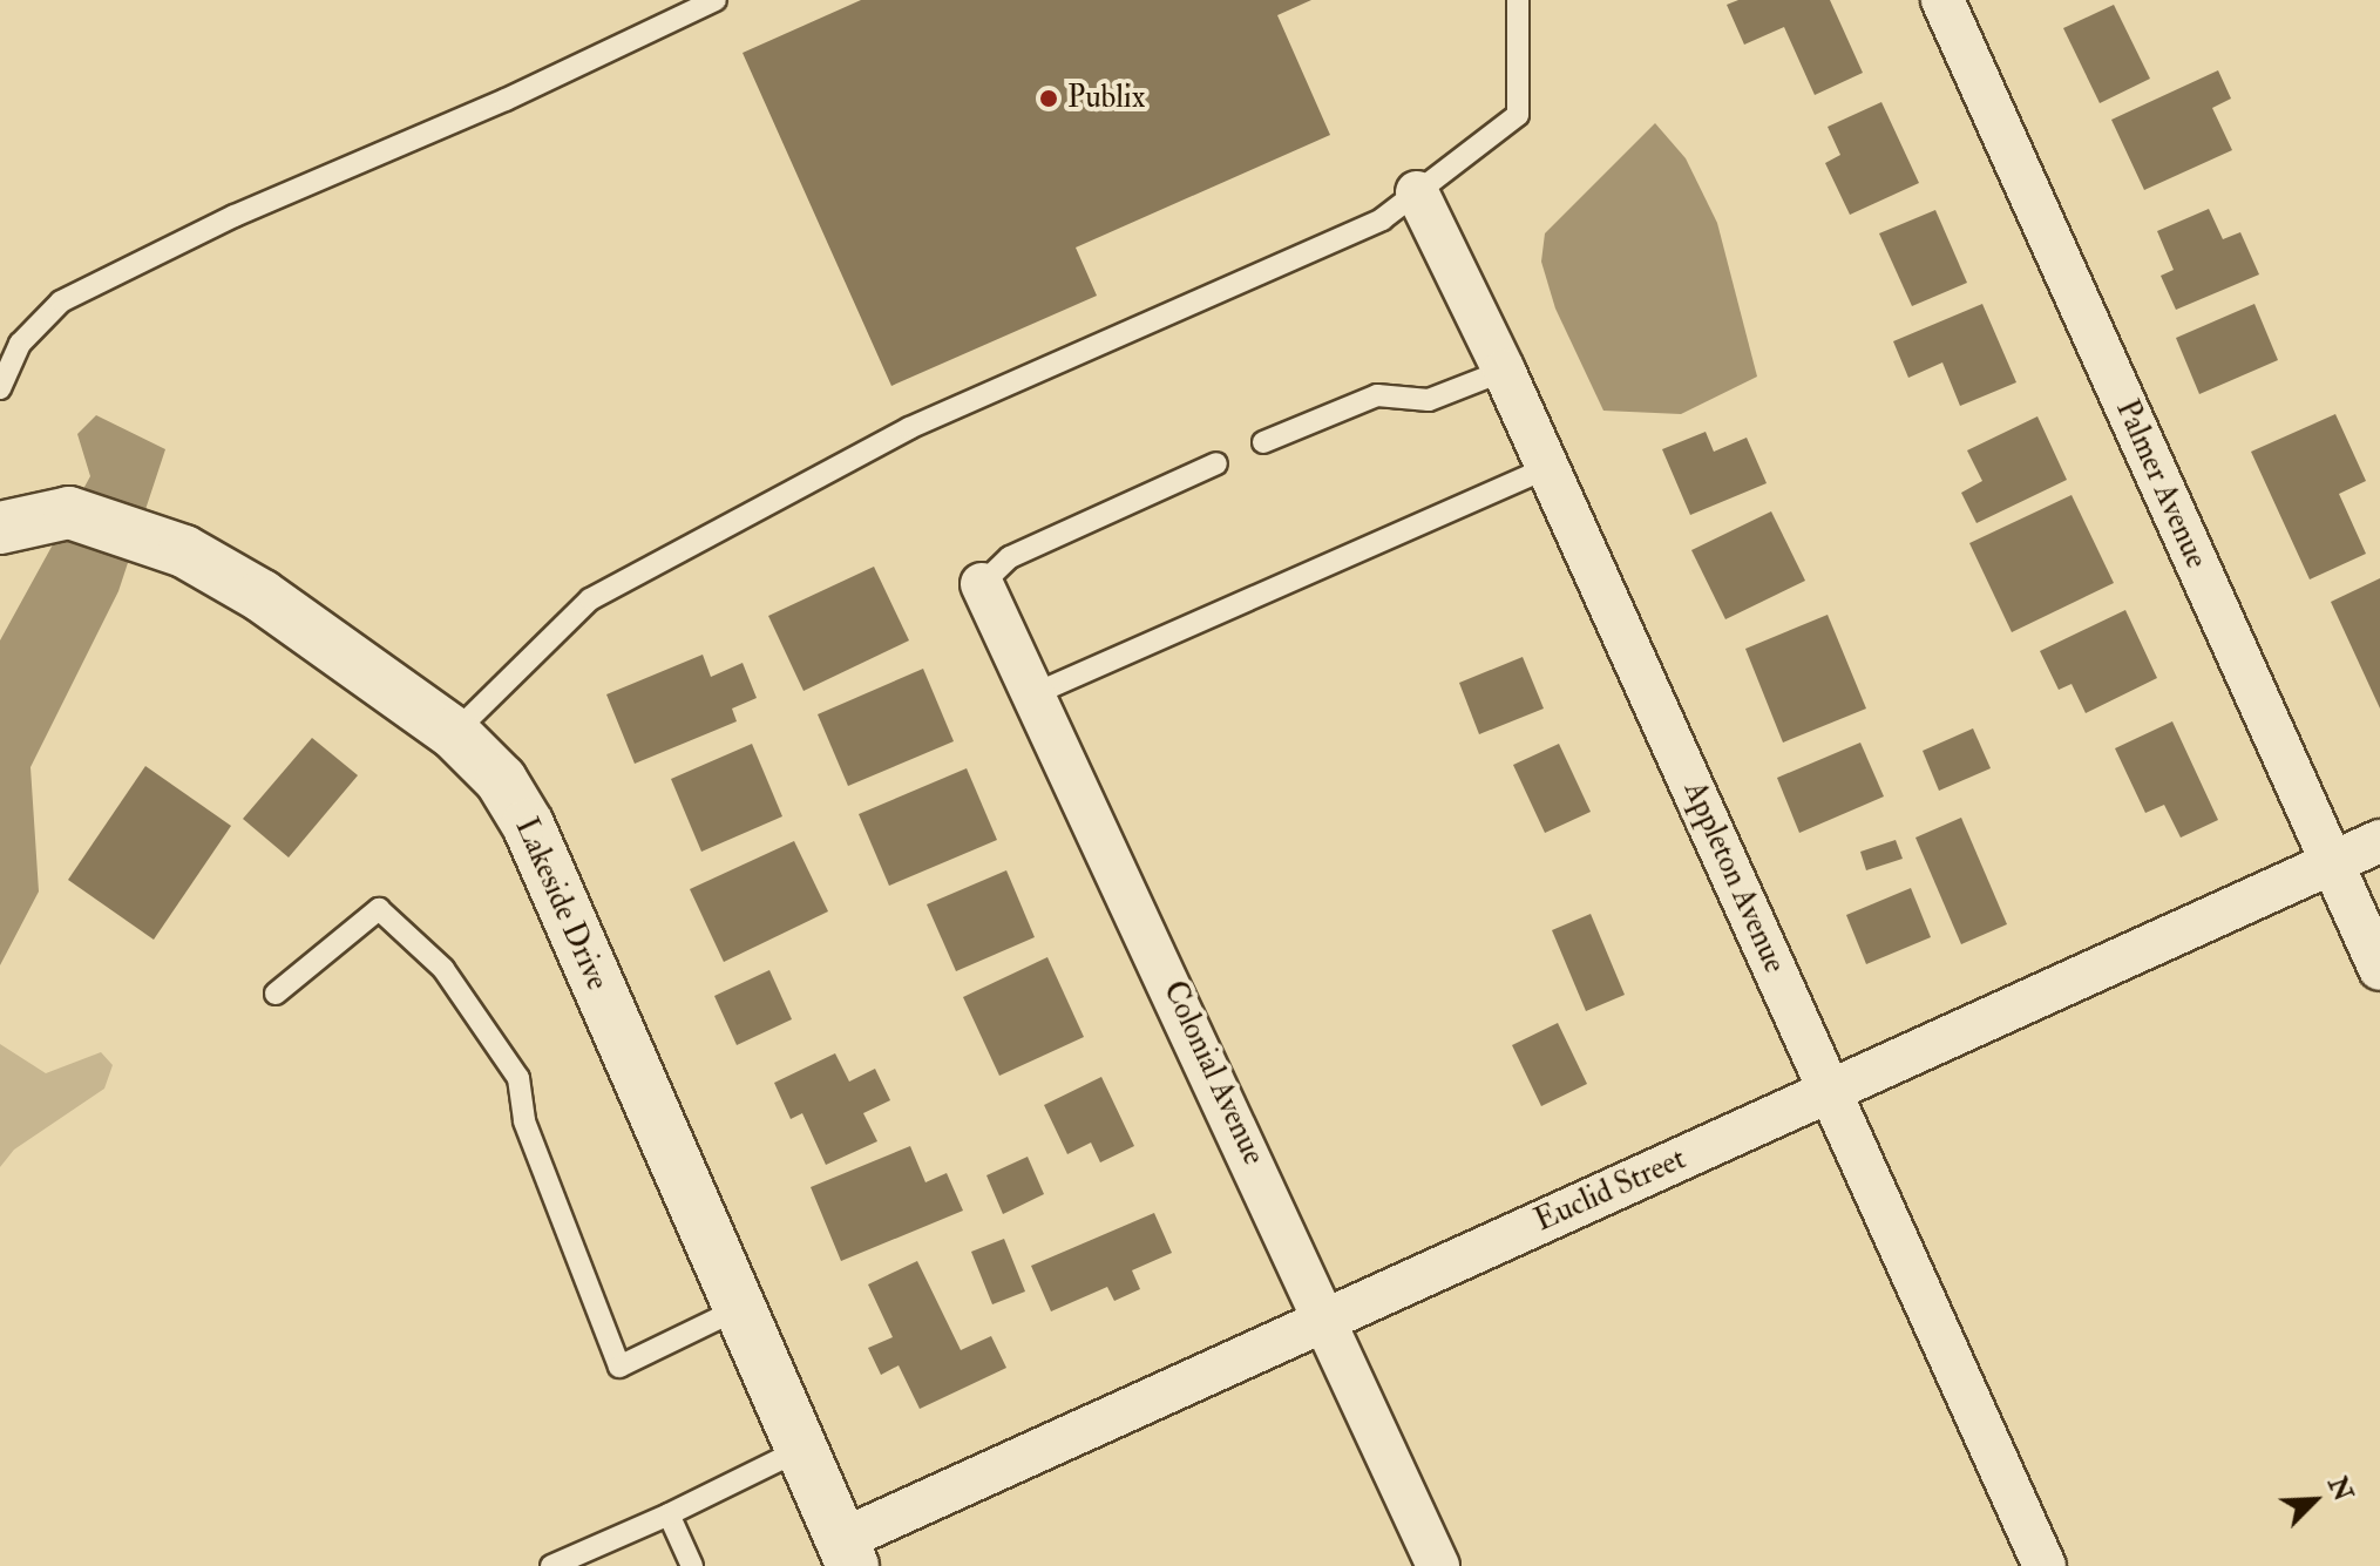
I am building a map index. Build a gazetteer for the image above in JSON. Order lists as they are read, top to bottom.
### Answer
{
  "streets": {
    "street": [
      "Palmer Avenue",
      "Appleton Avenue",
      "Lakeside Drive",
      "Colonial Avenue",
      "Euclid Street"
    ]
  },
  "crossings": [
    ["Palmer Avenue", "Euclid Street"],
    ["Appleton Avenue", "Euclid Street"],
    ["Lakeside Drive", "Euclid Street"],
    ["Colonial Avenue", "Euclid Street"]
  ],
  "places": ["Publix"],
  "north": "top right"
}
